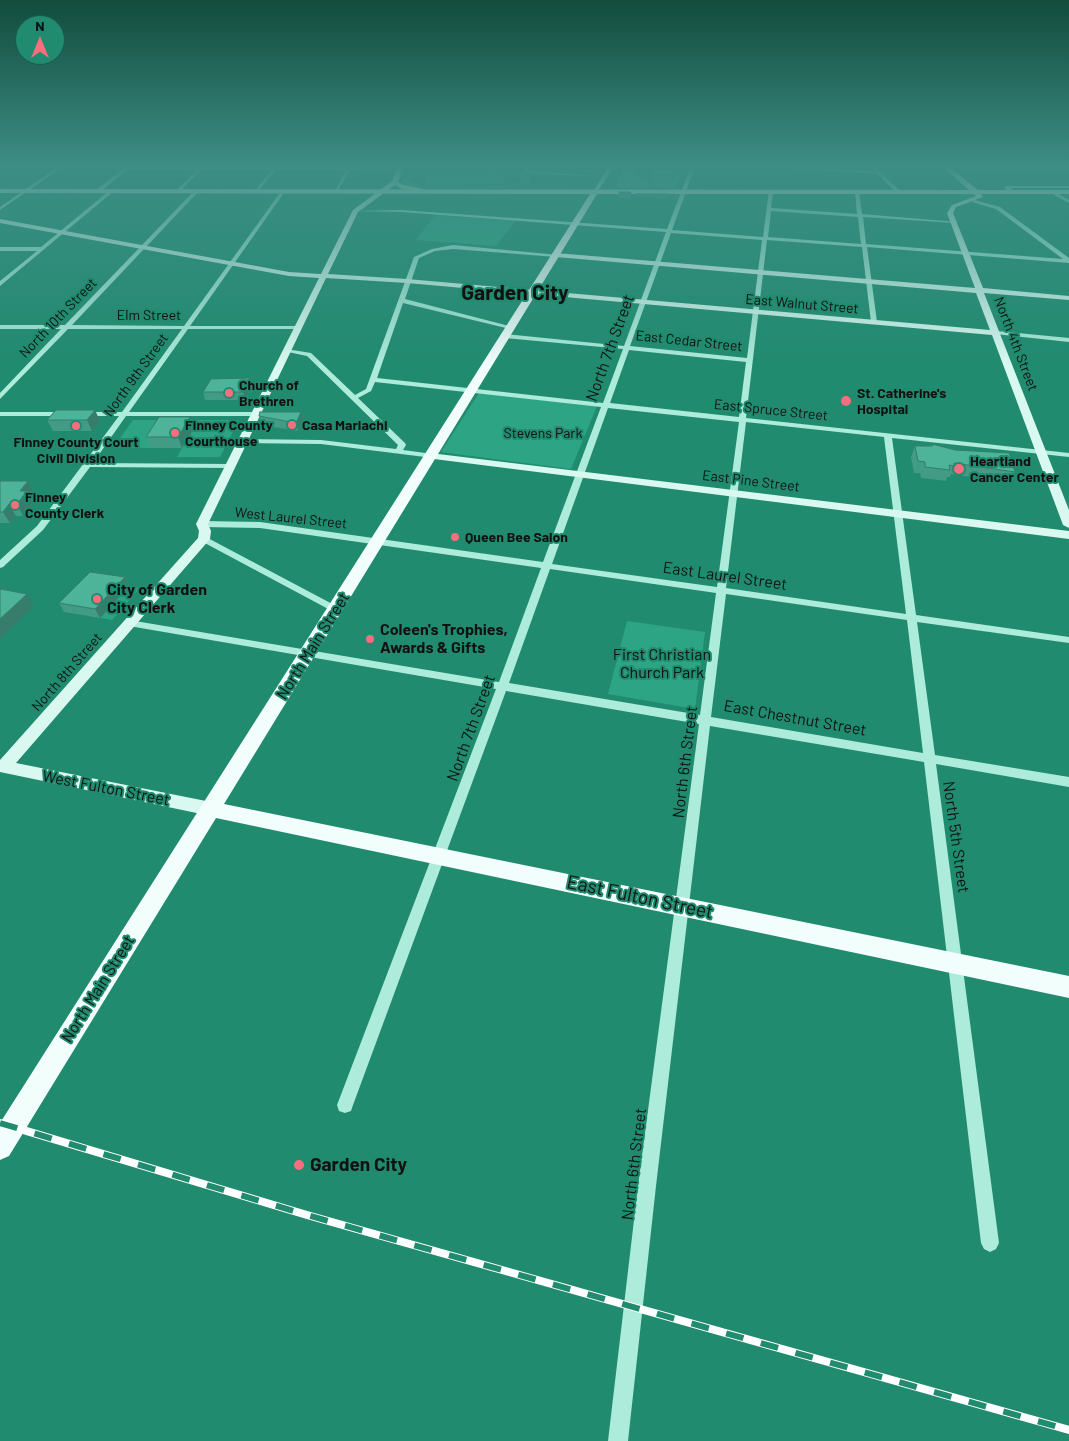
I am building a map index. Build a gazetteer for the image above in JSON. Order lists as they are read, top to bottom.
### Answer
{
  "streets": {
    "main road": ["North Main Street", "East Fulton Street"],
    "street": [
      "East Walnut Street",
      "Elm Street",
      "North 10th Street",
      "East Cedar Street",
      "North 4th Street",
      "North 7th Street",
      "North 9th Street",
      "East Spruce Street",
      "East Pine Street",
      "West Laurel Street",
      "East Laurel Street",
      "North 8th Street",
      "East Chestnut Street",
      "North 6th Street",
      "West Fulton Street",
      "North 5th Street"
    ]
  },
  "crossings": [
    ["East Walnut Street", "North 10th Street"],
    ["East Walnut Street", "North 4th Street"],
    ["East Walnut Street", "North 7th Street"],
    ["East Walnut Street", "North 9th Street"],
    ["East Walnut Street", "North Main Street"],
    ["East Walnut Street", "North 6th Street"],
    ["Elm Street", "North 10th Street"],
    ["Elm Street", "North 9th Street"],
    ["East Cedar Street", "North 7th Street"],
    ["East Cedar Street", "North Main Street"],
    ["East Cedar Street", "North 6th Street"],
    ["North 4th Street", "East Spruce Street"],
    ["North 7th Street", "East Spruce Street"],
    ["North 7th Street", "East Pine Street"],
    ["North 7th Street", "East Laurel Street"],
    ["North 7th Street", "East Chestnut Street"],
    ["North 7th Street", "East Fulton Street"],
    ["East Spruce Street", "North Main Street"],
    ["East Spruce Street", "North 6th Street"],
    ["East Spruce Street", "North 5th Street"],
    ["East Pine Street", "North Main Street"],
    ["East Pine Street", "North 6th Street"],
    ["East Pine Street", "North 5th Street"],
    ["West Laurel Street", "East Laurel Street"],
    ["West Laurel Street", "North Main Street"],
    ["East Laurel Street", "North Main Street"],
    ["East Laurel Street", "North 6th Street"],
    ["East Laurel Street", "North 5th Street"],
    ["North Main Street", "East Chestnut Street"],
    ["North Main Street", "West Fulton Street"],
    ["North Main Street", "East Fulton Street"],
    ["North 8th Street", "East Chestnut Street"],
    ["North 8th Street", "West Fulton Street"],
    ["East Chestnut Street", "North 6th Street"],
    ["East Chestnut Street", "North 5th Street"],
    ["North 6th Street", "East Fulton Street"],
    ["West Fulton Street", "East Fulton Street"],
    ["North 5th Street", "East Fulton Street"]
  ],
  "districts": ["Garden City"],
  "parks": ["Stevens Park", "First Christian Church Park"],
  "places": [
    "Church of Brethren",
    "St. Catherine's Hospital",
    "Casa Mariachi",
    "Finney County Court Civil Division",
    "Finney County Courthouse",
    "Heartland Cancer Center",
    "Finney County Clerk",
    "Queen Bee Salon",
    "City of Garden City Clerk",
    "Coleen's Trophies, Awards & Gifts",
    "Garden City"
  ],
  "north": "top"
}
